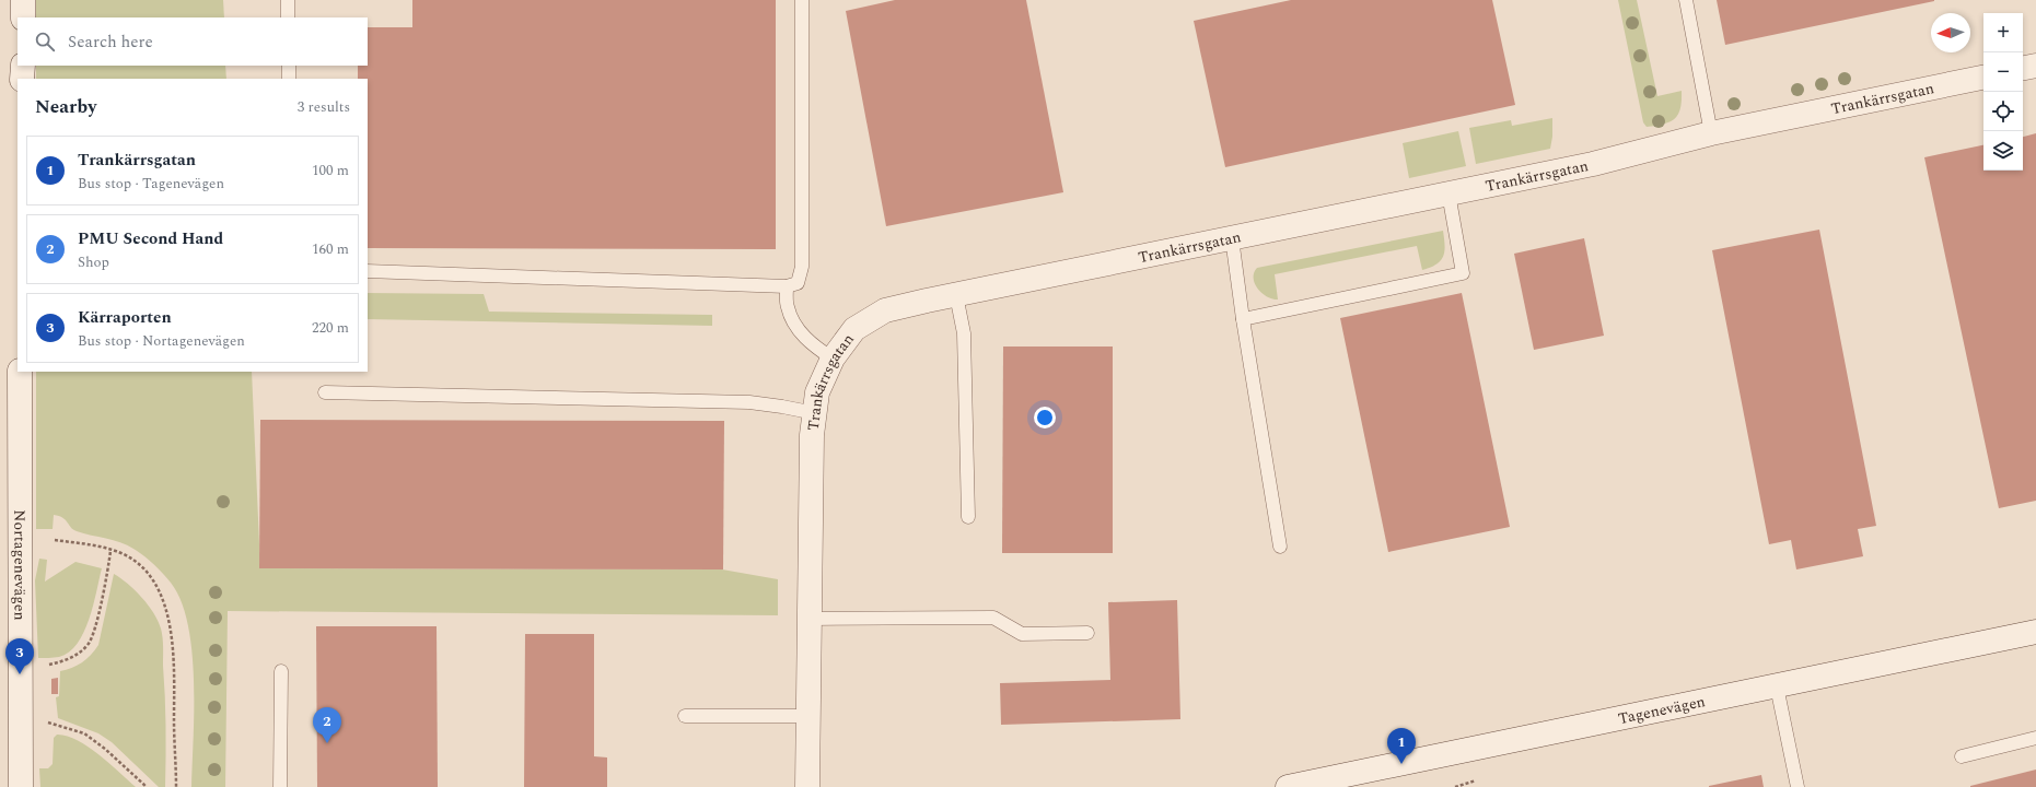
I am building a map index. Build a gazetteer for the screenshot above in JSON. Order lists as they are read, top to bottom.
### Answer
{
  "streets": {
    "street": ["Trankärrsgatan", "Nortagenevägen", "Tagenevägen"]
  },
  "north": "left",
  "page": {
    "map_buttons": ["+", "−"],
    "search": "Search here",
    "heading": ["Nearby", "3 results"],
    "list": [
      {
        "mark": "1",
        "name": "Trankärrsgatan",
        "note": "Bus stop · Tagenevägen",
        "value": "100 m"
      },
      {
        "mark": "2",
        "name": "PMU Second Hand",
        "note": "Shop",
        "value": "160 m"
      },
      {
        "mark": "3",
        "name": "Kärraporten",
        "note": "Bus stop · Nortagenevägen",
        "value": "220 m"
      }
    ],
    "pins": ["3", "2", "1"]
  }
}
